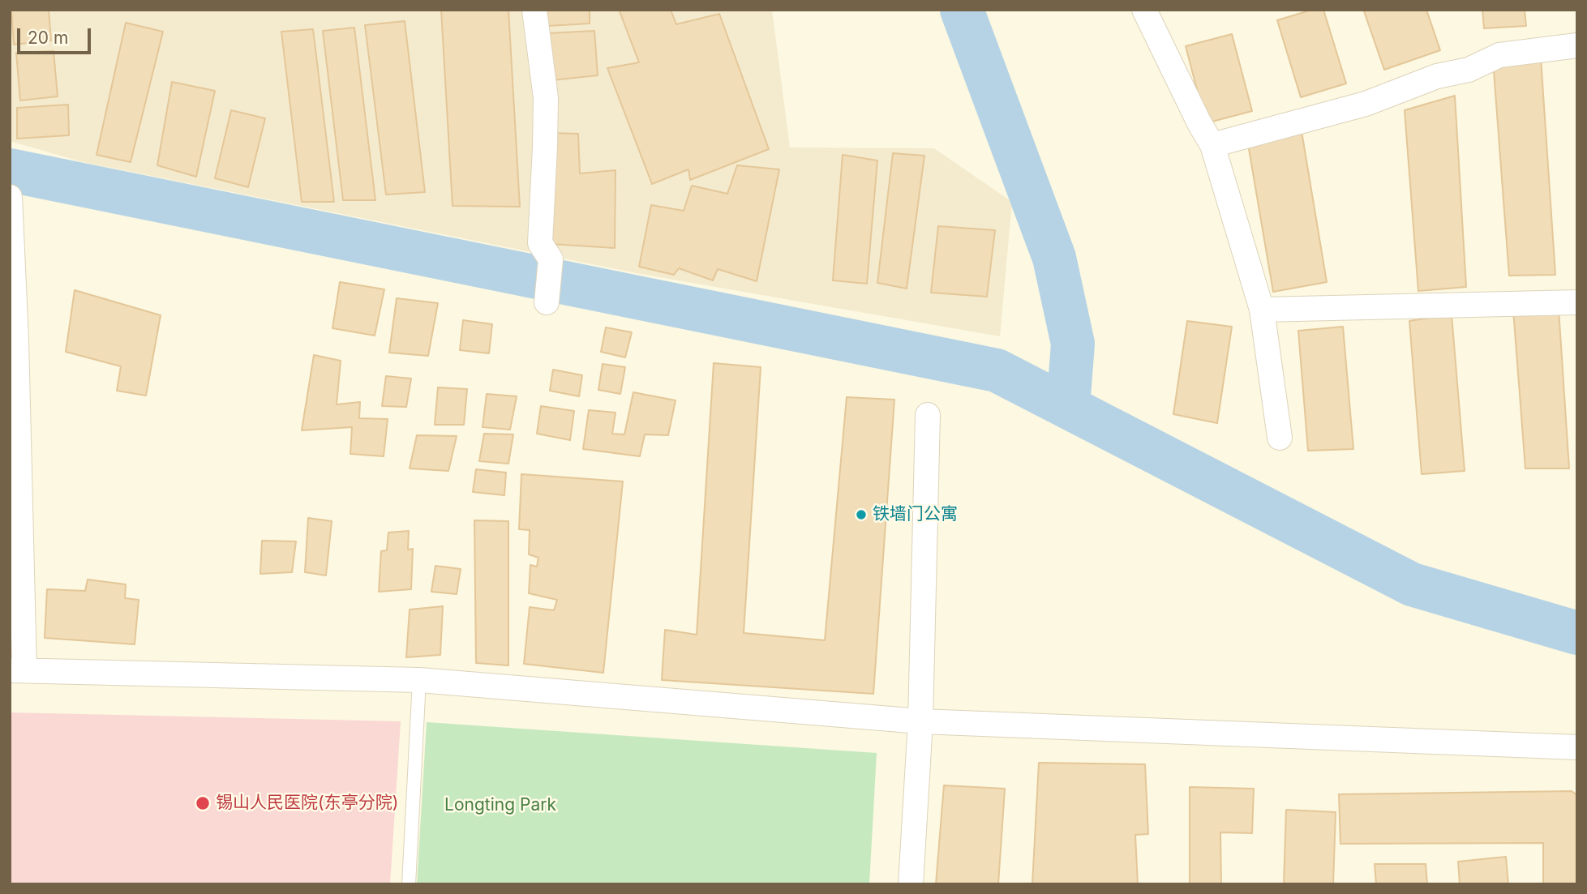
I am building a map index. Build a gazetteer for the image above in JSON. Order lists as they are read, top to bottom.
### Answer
{
  "parks": ["Longting Park"],
  "places": ["铁墙门公寓", "锡山人民医院(东亭分院)"],
  "scale_bar": "20 m"
}
